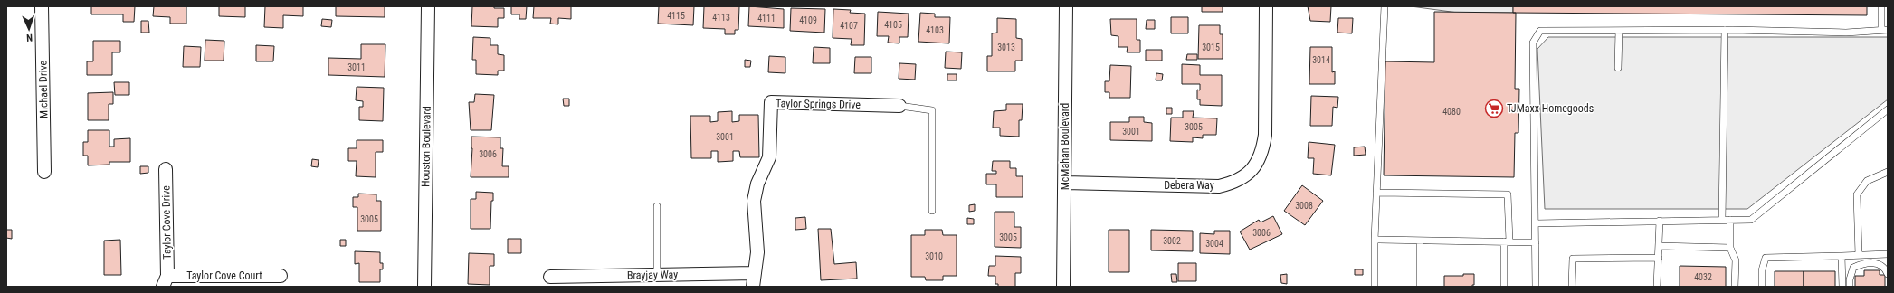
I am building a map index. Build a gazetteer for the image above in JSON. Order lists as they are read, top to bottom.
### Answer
{
  "streets": {
    "street": [
      "Michael Drive",
      "Taylor Springs Drive",
      "Houston Boulevard",
      "McMahan Boulevard",
      "Debera Way",
      "Taylor Cove Drive",
      "Brayjay Way",
      "Taylor Cove Court"
    ]
  },
  "crossings": [
    ["Taylor Springs Drive", "Brayjay Way"],
    ["McMahan Boulevard", "Debera Way"],
    ["Taylor Cove Drive", "Taylor Cove Court"]
  ],
  "places": {
    "supermarket": ["TJMaxx Homegoods"]
  },
  "house_numbers": [
    "4115",
    "4113",
    "4111",
    "4109",
    "4105",
    "4107",
    "4103",
    "3013",
    "3015",
    "3014",
    "3011",
    "4080",
    "3005",
    "3001",
    "3001",
    "3006",
    "3008",
    "3005",
    "3006",
    "3005",
    "3002",
    "3004",
    "3010",
    "4032"
  ],
  "north": "bottom"
}
